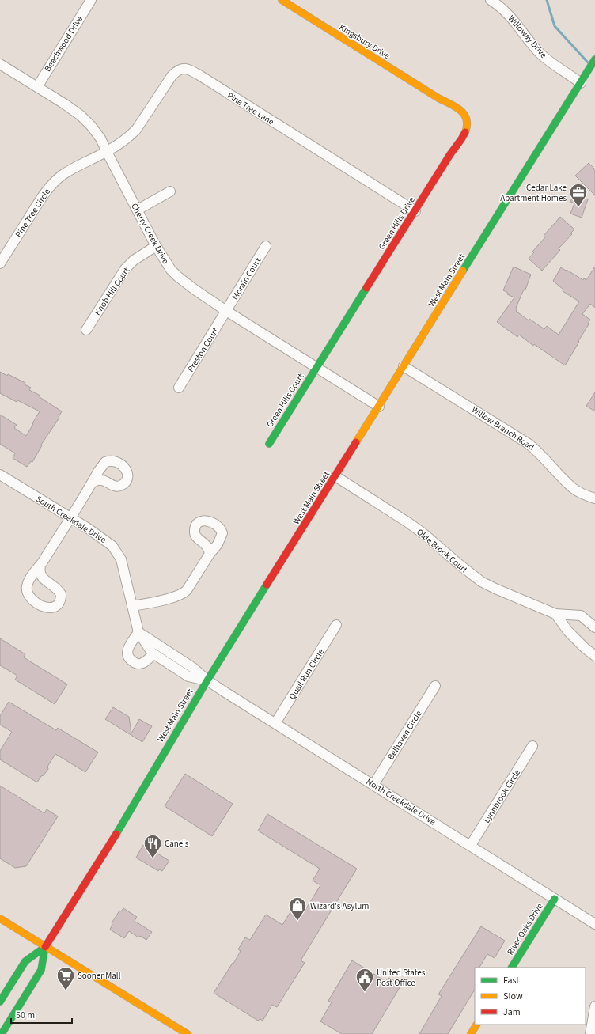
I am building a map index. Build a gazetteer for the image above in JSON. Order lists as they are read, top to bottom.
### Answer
{
  "streets": {
    "main road": [
      "Kingsbury Drive",
      "Green Hills Drive",
      "West Main Street",
      "Green Hills Court",
      "River Oaks Drive"
    ],
    "street": [
      "Willoway Drive",
      "Beechwood Drive",
      "Pine Tree Lane",
      "Pine Tree Circle",
      "Cherry Creek Drive",
      "Morain Court",
      "Knob Hill Court",
      "Preston Court",
      "Willow Branch Road",
      "South Creekdale Drive",
      "Olde Brook Court",
      "Quail Run Circle",
      "Belhaven Circle",
      "Lynnbrook Circle",
      "North Creekdale Drive"
    ]
  },
  "crossings": [
    ["Willoway Drive", "West Main Street"],
    ["Kingsbury Drive", "Green Hills Drive"],
    ["Beechwood Drive", "Cherry Creek Drive"],
    ["Pine Tree Lane", "Pine Tree Circle"],
    ["Pine Tree Lane", "Green Hills Drive"],
    ["Pine Tree Lane", "Cherry Creek Drive"],
    ["Pine Tree Circle", "Cherry Creek Drive"],
    ["Green Hills Drive", "Cherry Creek Drive"],
    ["Green Hills Drive", "Green Hills Court"],
    ["Cherry Creek Drive", "Morain Court"],
    ["Cherry Creek Drive", "West Main Street"],
    ["Cherry Creek Drive", "Knob Hill Court"],
    ["Cherry Creek Drive", "Preston Court"],
    ["Cherry Creek Drive", "Green Hills Court"],
    ["Morain Court", "Preston Court"],
    ["West Main Street", "Willow Branch Road"],
    ["West Main Street", "South Creekdale Drive"],
    ["West Main Street", "Olde Brook Court"],
    ["West Main Street", "North Creekdale Drive"],
    ["South Creekdale Drive", "North Creekdale Drive"],
    ["Quail Run Circle", "North Creekdale Drive"],
    ["Belhaven Circle", "North Creekdale Drive"],
    ["Lynnbrook Circle", "North Creekdale Drive"],
    ["North Creekdale Drive", "River Oaks Drive"]
  ],
  "places": {
    "office": ["Cedar Lake Apartment Homes"],
    "restaurant": ["Cane's"],
    "shop": ["Wizard's Asylum"],
    "supermarket": ["Sooner Mall"],
    "public building": ["United States Post Office"]
  },
  "legend": ["Fast", "Slow", "Jam"],
  "scale_bar": "50 m"
}
